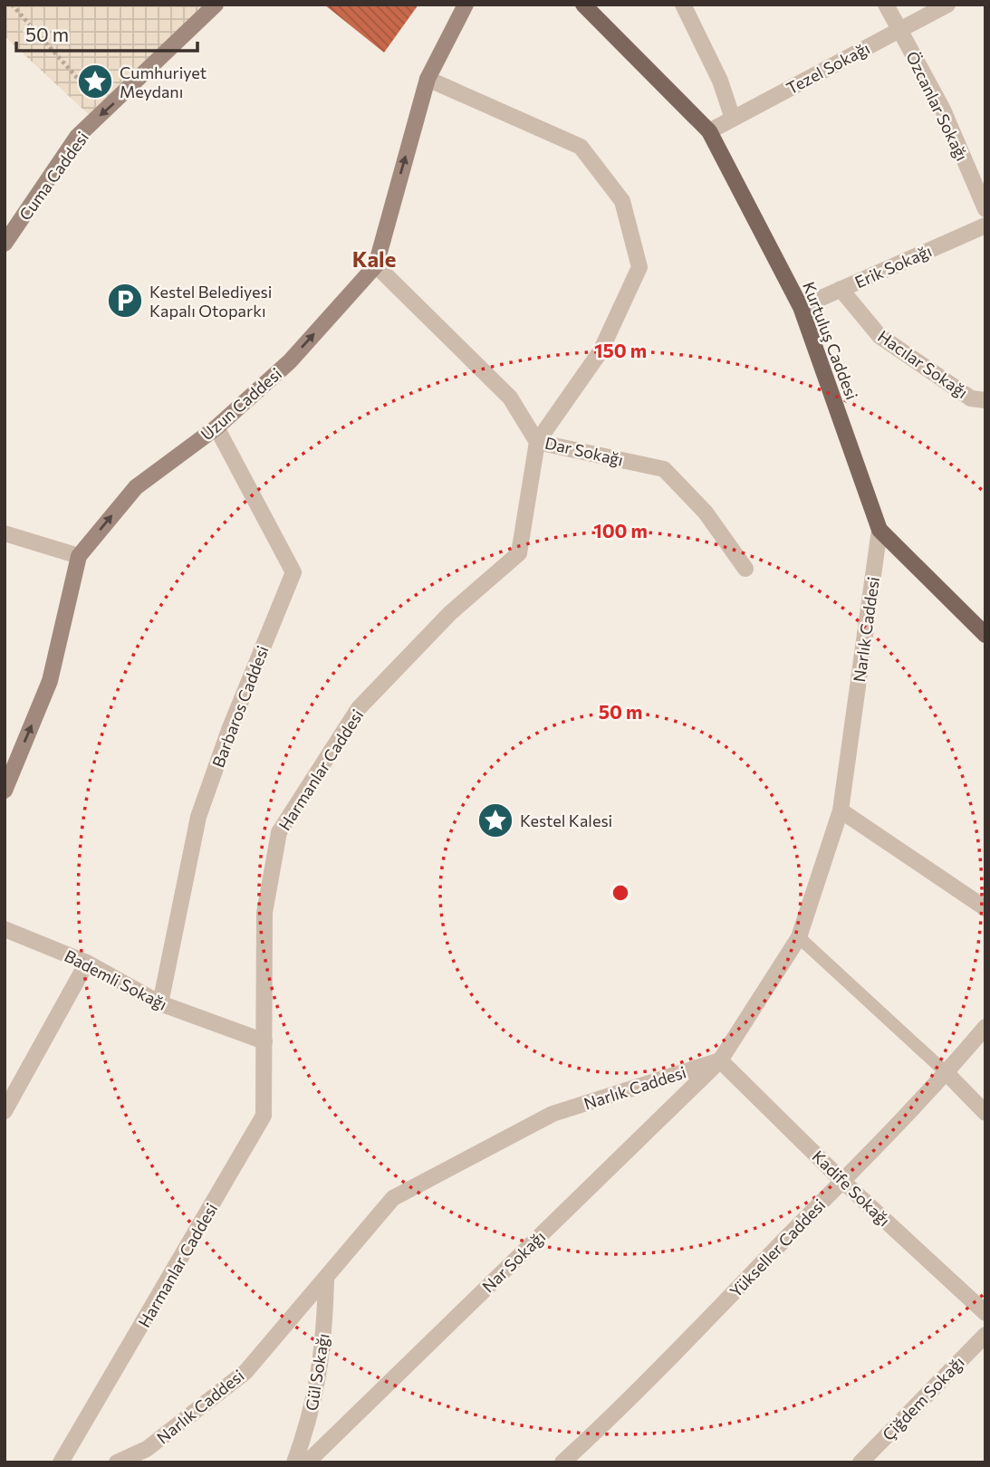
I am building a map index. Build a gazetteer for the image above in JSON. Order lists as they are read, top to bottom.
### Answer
{
  "streets": {
    "main road": ["Cuma Caddesi", "Kurtuluş Caddesi", "Uzun Caddesi"],
    "street": [
      "Tezel Sokağı",
      "Özcanlar Sokağı",
      "Erik Sokağı",
      "Hacılar Sokağı",
      "Dar Sokağı",
      "Narlık Caddesi",
      "Barbaros Caddesi",
      "Harmanlar Caddesi",
      "Bademli Sokağı",
      "Kadife Sokağı",
      "Yükseller Caddesi",
      "Nar Sokağı",
      "Gül Sokağı",
      "Çiğdem Sokağı"
    ]
  },
  "crossings": [
    ["Tezel Sokağı", "Özcanlar Sokağı"],
    ["Tezel Sokağı", "Kurtuluş Caddesi"],
    ["Erik Sokağı", "Kurtuluş Caddesi"],
    ["Erik Sokağı", "Hacılar Sokağı"],
    ["Kurtuluş Caddesi", "Narlık Caddesi"],
    ["Uzun Caddesi", "Dar Sokağı"],
    ["Uzun Caddesi", "Barbaros Caddesi"],
    ["Dar Sokağı", "Harmanlar Caddesi"],
    ["Narlık Caddesi", "Kadife Sokağı"],
    ["Narlık Caddesi", "Nar Sokağı"],
    ["Narlık Caddesi", "Gül Sokağı"],
    ["Barbaros Caddesi", "Bademli Sokağı"],
    ["Harmanlar Caddesi", "Bademli Sokağı"],
    ["Kadife Sokağı", "Yükseller Caddesi"],
    ["Kadife Sokağı", "Nar Sokağı"]
  ],
  "one_way": ["Cuma Caddesi", "Uzun Caddesi"],
  "districts": ["Kale"],
  "places": {
    "place": ["Cumhuriyet Meydanı", "Kestel Kalesi"],
    "parking": ["Kestel Belediyesi Kapalı Otoparkı"]
  },
  "scale_bar": "50 m",
  "rings": ["150 m", "100 m", "50 m"]
}
